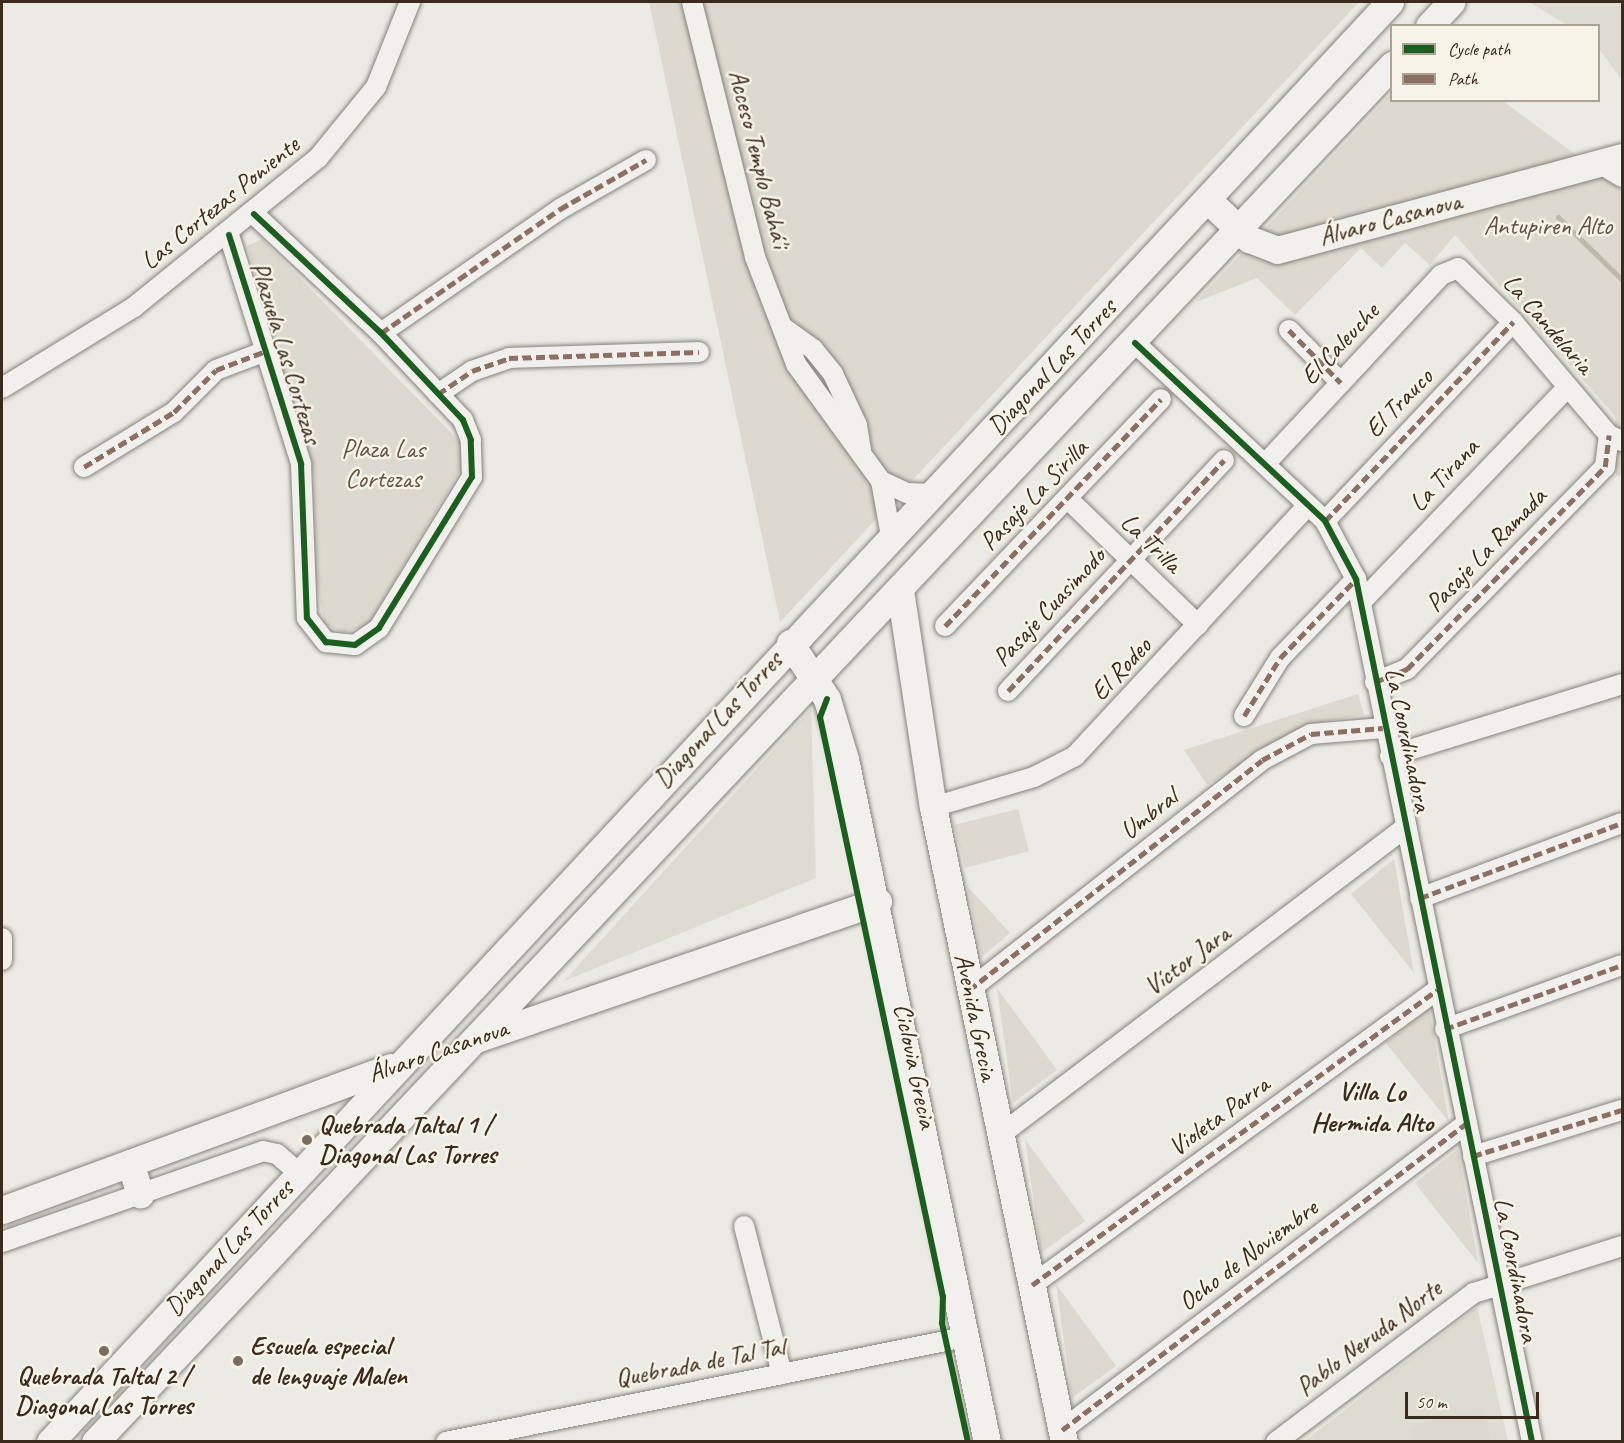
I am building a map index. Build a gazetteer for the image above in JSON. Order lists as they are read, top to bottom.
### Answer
{
  "streets": {
    "main road": ["Álvaro Casanova", "Diagonal Las Torres", "Avenida Grecia"],
    "street": [
      "Acceso Templo Bahá'i",
      "Las Cortezas Poniente",
      "La Candelaria",
      "El Caleuche",
      "Plazuela Las Cortezas",
      "El Trauco",
      "La Tirana",
      "Pasaje La Sirilla",
      "La Trilla",
      "Pasaje La Ramada",
      "Pasaje Cuasimodo",
      "El Rodeo",
      "La Coordinadora",
      "Umbral",
      "Víctor Jara",
      "Violeta Parra",
      "Ocho de Noviembre",
      "Pablo Neruda Norte",
      "Quebrada de Tal Tal"
    ],
    "cycle path": ["Ciclovia Grecia"]
  },
  "crossings": [
    ["Acceso Templo Bahá'i", "Diagonal Las Torres"],
    ["Las Cortezas Poniente", "Plazuela Las Cortezas"],
    ["Álvaro Casanova", "Diagonal Las Torres"],
    ["La Candelaria", "El Caleuche"],
    ["La Candelaria", "El Trauco"],
    ["La Candelaria", "La Tirana"],
    ["La Candelaria", "Pasaje La Ramada"],
    ["El Caleuche", "La Coordinadora"],
    ["Diagonal Las Torres", "La Coordinadora"],
    ["Diagonal Las Torres", "Avenida Grecia"],
    ["El Trauco", "La Coordinadora"],
    ["La Tirana", "La Coordinadora"],
    ["Pasaje La Sirilla", "La Trilla"],
    ["La Trilla", "Pasaje Cuasimodo"],
    ["La Trilla", "El Rodeo"],
    ["Pasaje La Ramada", "La Coordinadora"],
    ["El Rodeo", "La Coordinadora"],
    ["El Rodeo", "Avenida Grecia"],
    ["La Coordinadora", "Umbral"],
    ["La Coordinadora", "Víctor Jara"],
    ["La Coordinadora", "Violeta Parra"],
    ["La Coordinadora", "Ocho de Noviembre"],
    ["La Coordinadora", "Pablo Neruda Norte"],
    ["Umbral", "Avenida Grecia"],
    ["Víctor Jara", "Avenida Grecia"],
    ["Avenida Grecia", "Violeta Parra"],
    ["Avenida Grecia", "Ocho de Noviembre"]
  ],
  "districts": ["Villa Lo Hermida Alto"],
  "parks": ["Antupiren Alto", "Plaza Las Cortezas"],
  "places": ["Quebrada Taltal 1 / Diagonal Las Torres", "Quebrada Taltal 2 / Diagonal Las Torres", "Escuela especial de lenguaje Malen"],
  "legend": ["Cycle path", "Path"],
  "scale_bar": "50 m"
}
